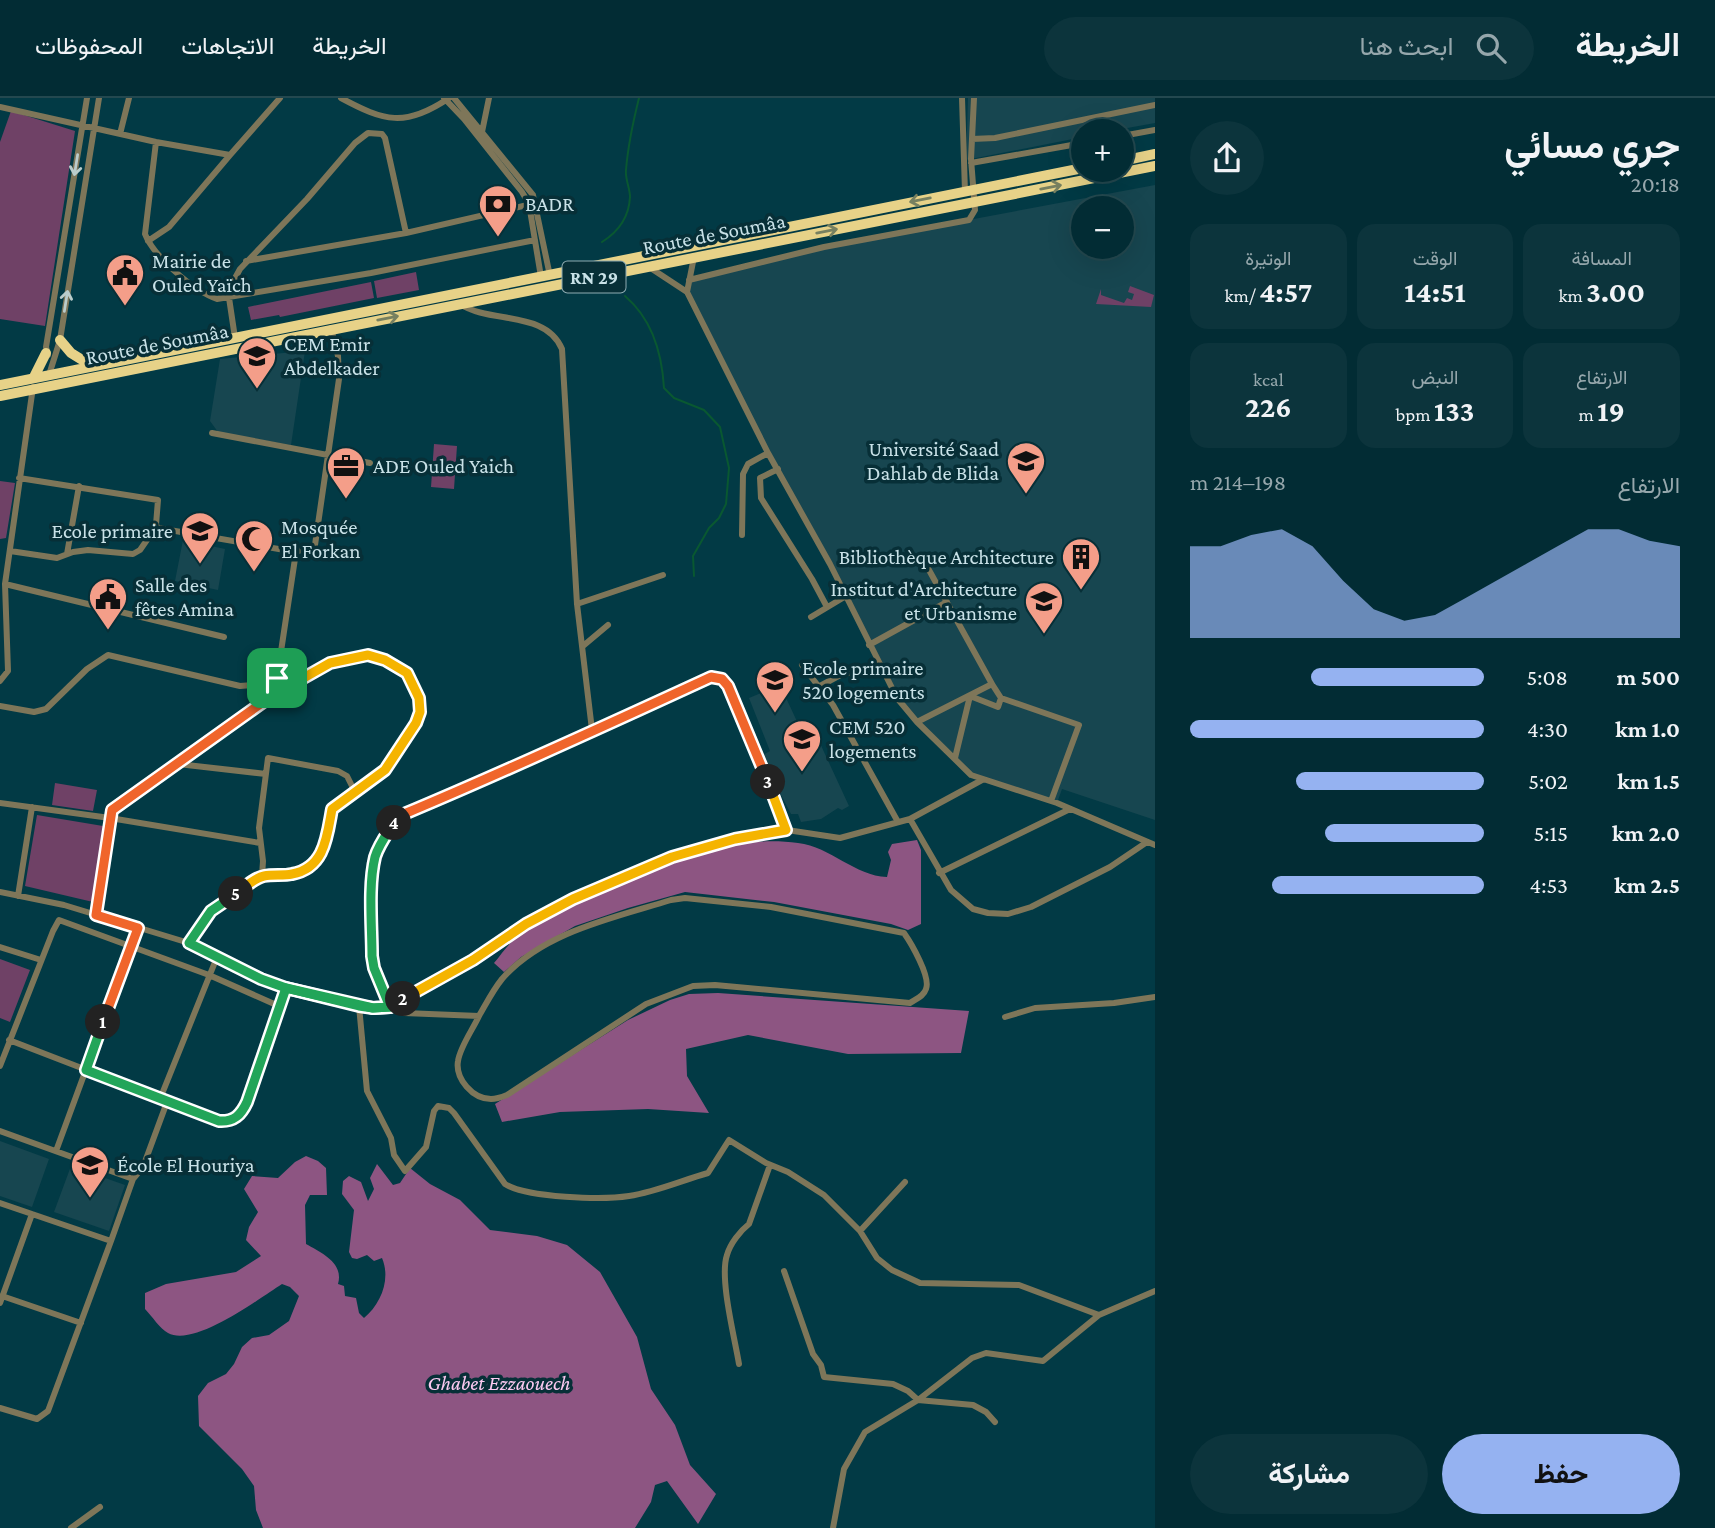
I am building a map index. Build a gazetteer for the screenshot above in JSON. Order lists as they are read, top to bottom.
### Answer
{
  "streets": {
    "highway": ["Route de Soumâa", "RN 29"]
  },
  "crossings": [
    ["Route de Soumâa", "RN 29"]
  ],
  "parks": ["Ghabet Ezzaouech"],
  "places": {
    "bank": ["BADR"],
    "public building": ["Mairie de Ouled Yaïch", "Salle des fêtes Amina"],
    "school or university": [
      "CEM Emir Abdelkader",
      "Université Saad Dahlab de Blida",
      "Ecole primaire",
      "Institut d'Architecture et Urbanisme",
      "Ecole primaire 520 logements",
      "CEM 520 logements",
      "École El Houriya"
    ],
    "office": ["ADE Ouled Yaich"],
    "mosque": ["Mosquée El Forkan"],
    "building": ["Bibliothèque Architecture"]
  },
  "page": {
    "header": "الخريطة",
    "search": "ابحث هنا",
    "nav": ["الخريطة", "الاتجاهات", "المحفوظات"],
    "heading": ["جري مسائي", "20:18"],
    "map_buttons": ["+", "−"],
    "stats": [
      ["المسافة", "3.00 km"],
      ["الوقت", "14:51"],
      ["الوتيرة", "4:57 /km"],
      ["الارتفاع", "19 m"],
      ["النبض", "133 bpm"],
      ["kcal", "226"]
    ],
    "chart": ["الارتفاع", "198–214 m"],
    "list": [
      {
        "name": "500 m",
        "note": "5:08"
      },
      {
        "name": "1.0 km",
        "note": "4:30"
      },
      {
        "name": "1.5 km",
        "note": "5:02"
      },
      {
        "name": "2.0 km",
        "note": "5:15"
      },
      {
        "name": "2.5 km",
        "note": "4:53"
      }
    ],
    "pins": [
      "3",
      "4",
      "5",
      "2",
      "1"
    ],
    "buttons": ["حفظ", "مشاركة"]
  }
}
